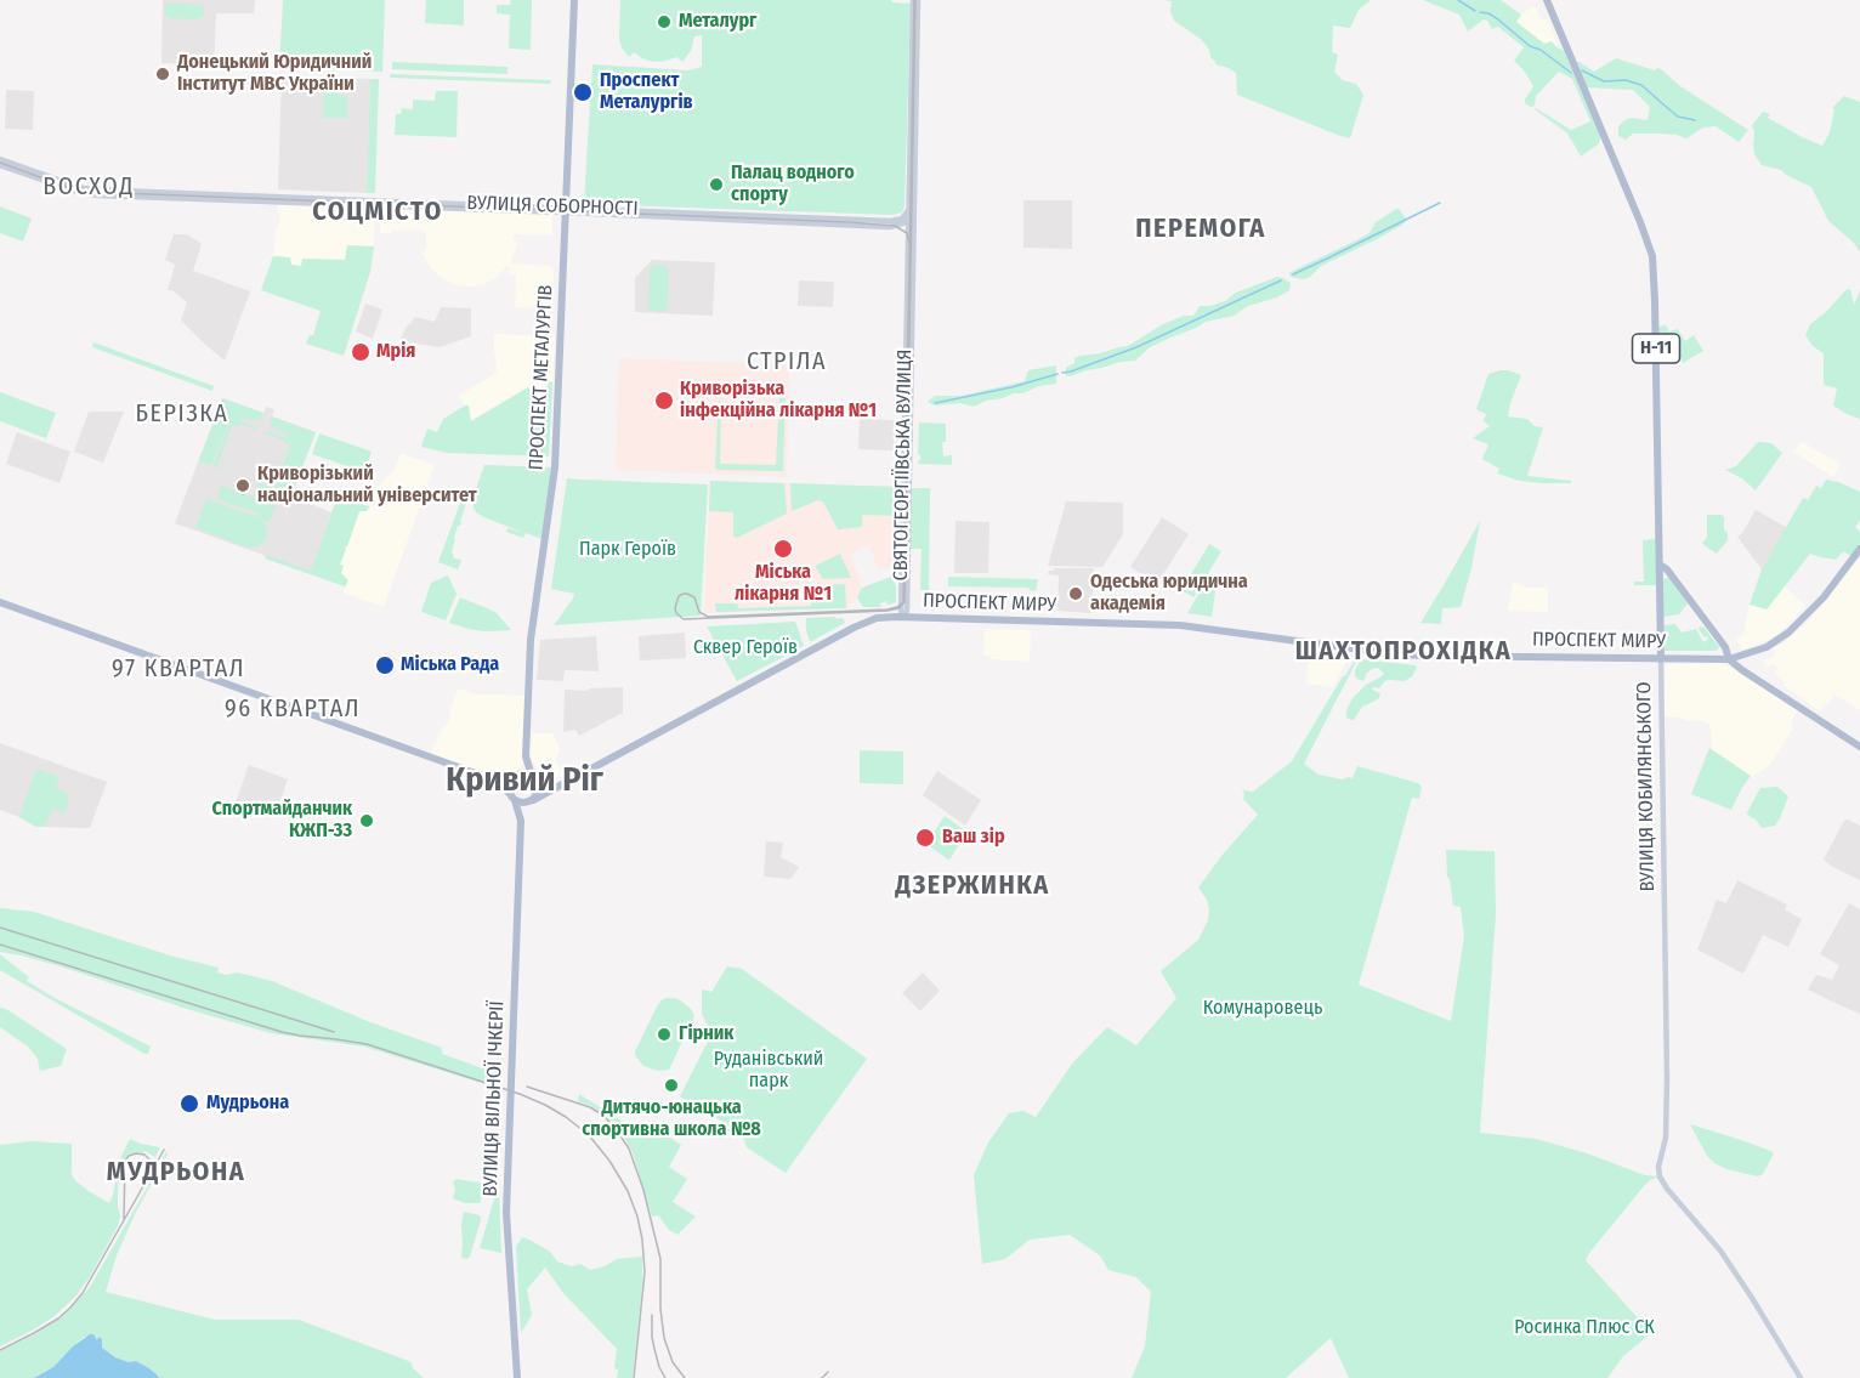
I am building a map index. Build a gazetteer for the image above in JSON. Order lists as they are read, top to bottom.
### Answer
{
  "streets": {
    "main road": [
      "ВУЛИЦЯ СОБОРНОСТІ",
      "Н-11",
      "ПРОСПЕКТ МЕТАЛУРГІВ",
      "СВЯТОГЕОРГІЇВСЬКА ВУЛИЦЯ",
      "ПРОСПЕКТ МИРУ",
      "ВУЛИЦЯ КОБИЛЯНСЬКОГО",
      "ВУЛИЦЯ ВІЛЬНОЇ ІЧКЕРІЇ"
    ]
  },
  "crossings": [
    ["ВУЛИЦЯ СОБОРНОСТІ", "ПРОСПЕКТ МЕТАЛУРГІВ"],
    ["СВЯТОГЕОРГІЇВСЬКА ВУЛИЦЯ", "ПРОСПЕКТ МИРУ"],
    ["ПРОСПЕКТ МИРУ", "ВУЛИЦЯ КОБИЛЯНСЬКОГО"]
  ],
  "districts": [
    "ВОСХОД",
    "СОЦМІСТО",
    "ПЕРЕМОГА",
    "СТРІЛА",
    "БЕРІЗКА",
    "ШАХТОПРОХІДКА",
    "97 КВАРТАЛ",
    "96 КВАРТАЛ",
    "Кривий Ріг",
    "ДЗЕРЖИНКА",
    "МУДРЬОНА"
  ],
  "parks": [
    "Парк Героїв",
    "Сквер Героїв",
    "Комунаровець",
    "Руданівський парк",
    "Росинка Плюс СК"
  ],
  "places": [
    "Металург",
    "Донецький Юридичний Інститут МВС України",
    "Проспект Металургів",
    "Палац водного спорту",
    "Мрія",
    "Криворізька інфекційна лікарня №1",
    "Криворізький національний університет",
    "Міська лікарня №1",
    "Одеська юридична академія",
    "Міська Рада",
    "Спортмайданчик КЖП-33",
    "Ваш зір",
    "Гірник",
    "Дитячо-юнацька спортивна школа №8",
    "Мудрьона"
  ]
}
